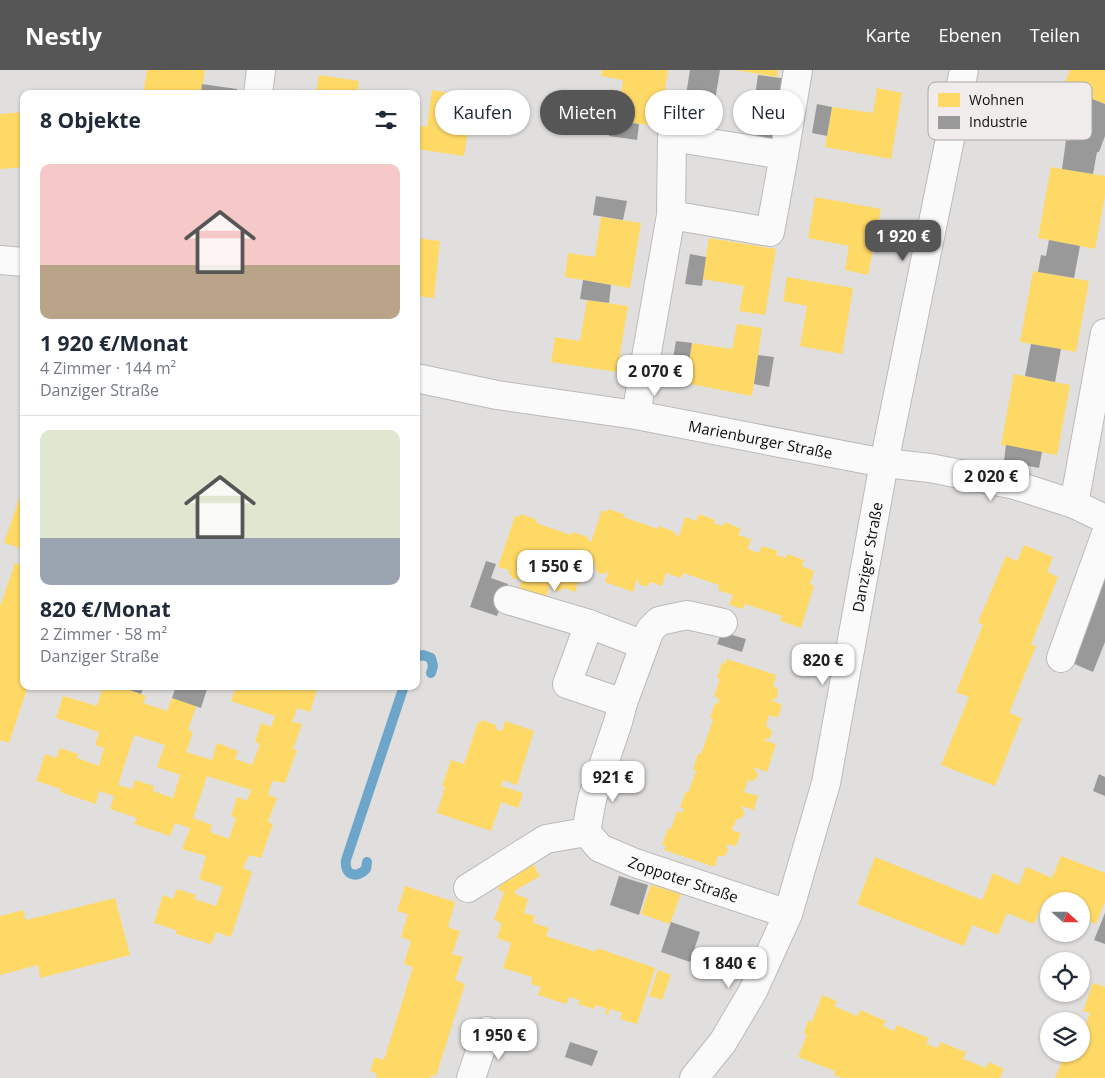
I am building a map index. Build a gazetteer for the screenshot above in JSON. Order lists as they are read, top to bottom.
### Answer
{
  "streets": {
    "street": ["Marienburger Straße", "Danziger Straße", "Zoppoter Straße"]
  },
  "crossings": [
    ["Marienburger Straße", "Danziger Straße"],
    ["Danziger Straße", "Zoppoter Straße"]
  ],
  "legend": ["Wohnen", "Industrie"],
  "north": "right",
  "page": {
    "header": "Nestly",
    "nav": ["Karte", "Ebenen", "Teilen"],
    "chip": [
      "Kaufen",
      "Mieten",
      "Filter",
      "Neu"
    ],
    "heading": "8 Objekte",
    "list": [
      {
        "name": "1 920 €/Monat",
        "note": "4 Zimmer · 144 m² · Danziger Straße"
      },
      {
        "name": "820 €/Monat",
        "note": "2 Zimmer · 58 m² · Danziger Straße"
      }
    ],
    "price": [
      "1 920 €",
      "2 070 €",
      "2 020 €",
      "1 550 €",
      "820 €",
      "921 €",
      "1 840 €",
      "1 950 €"
    ]
  }
}
